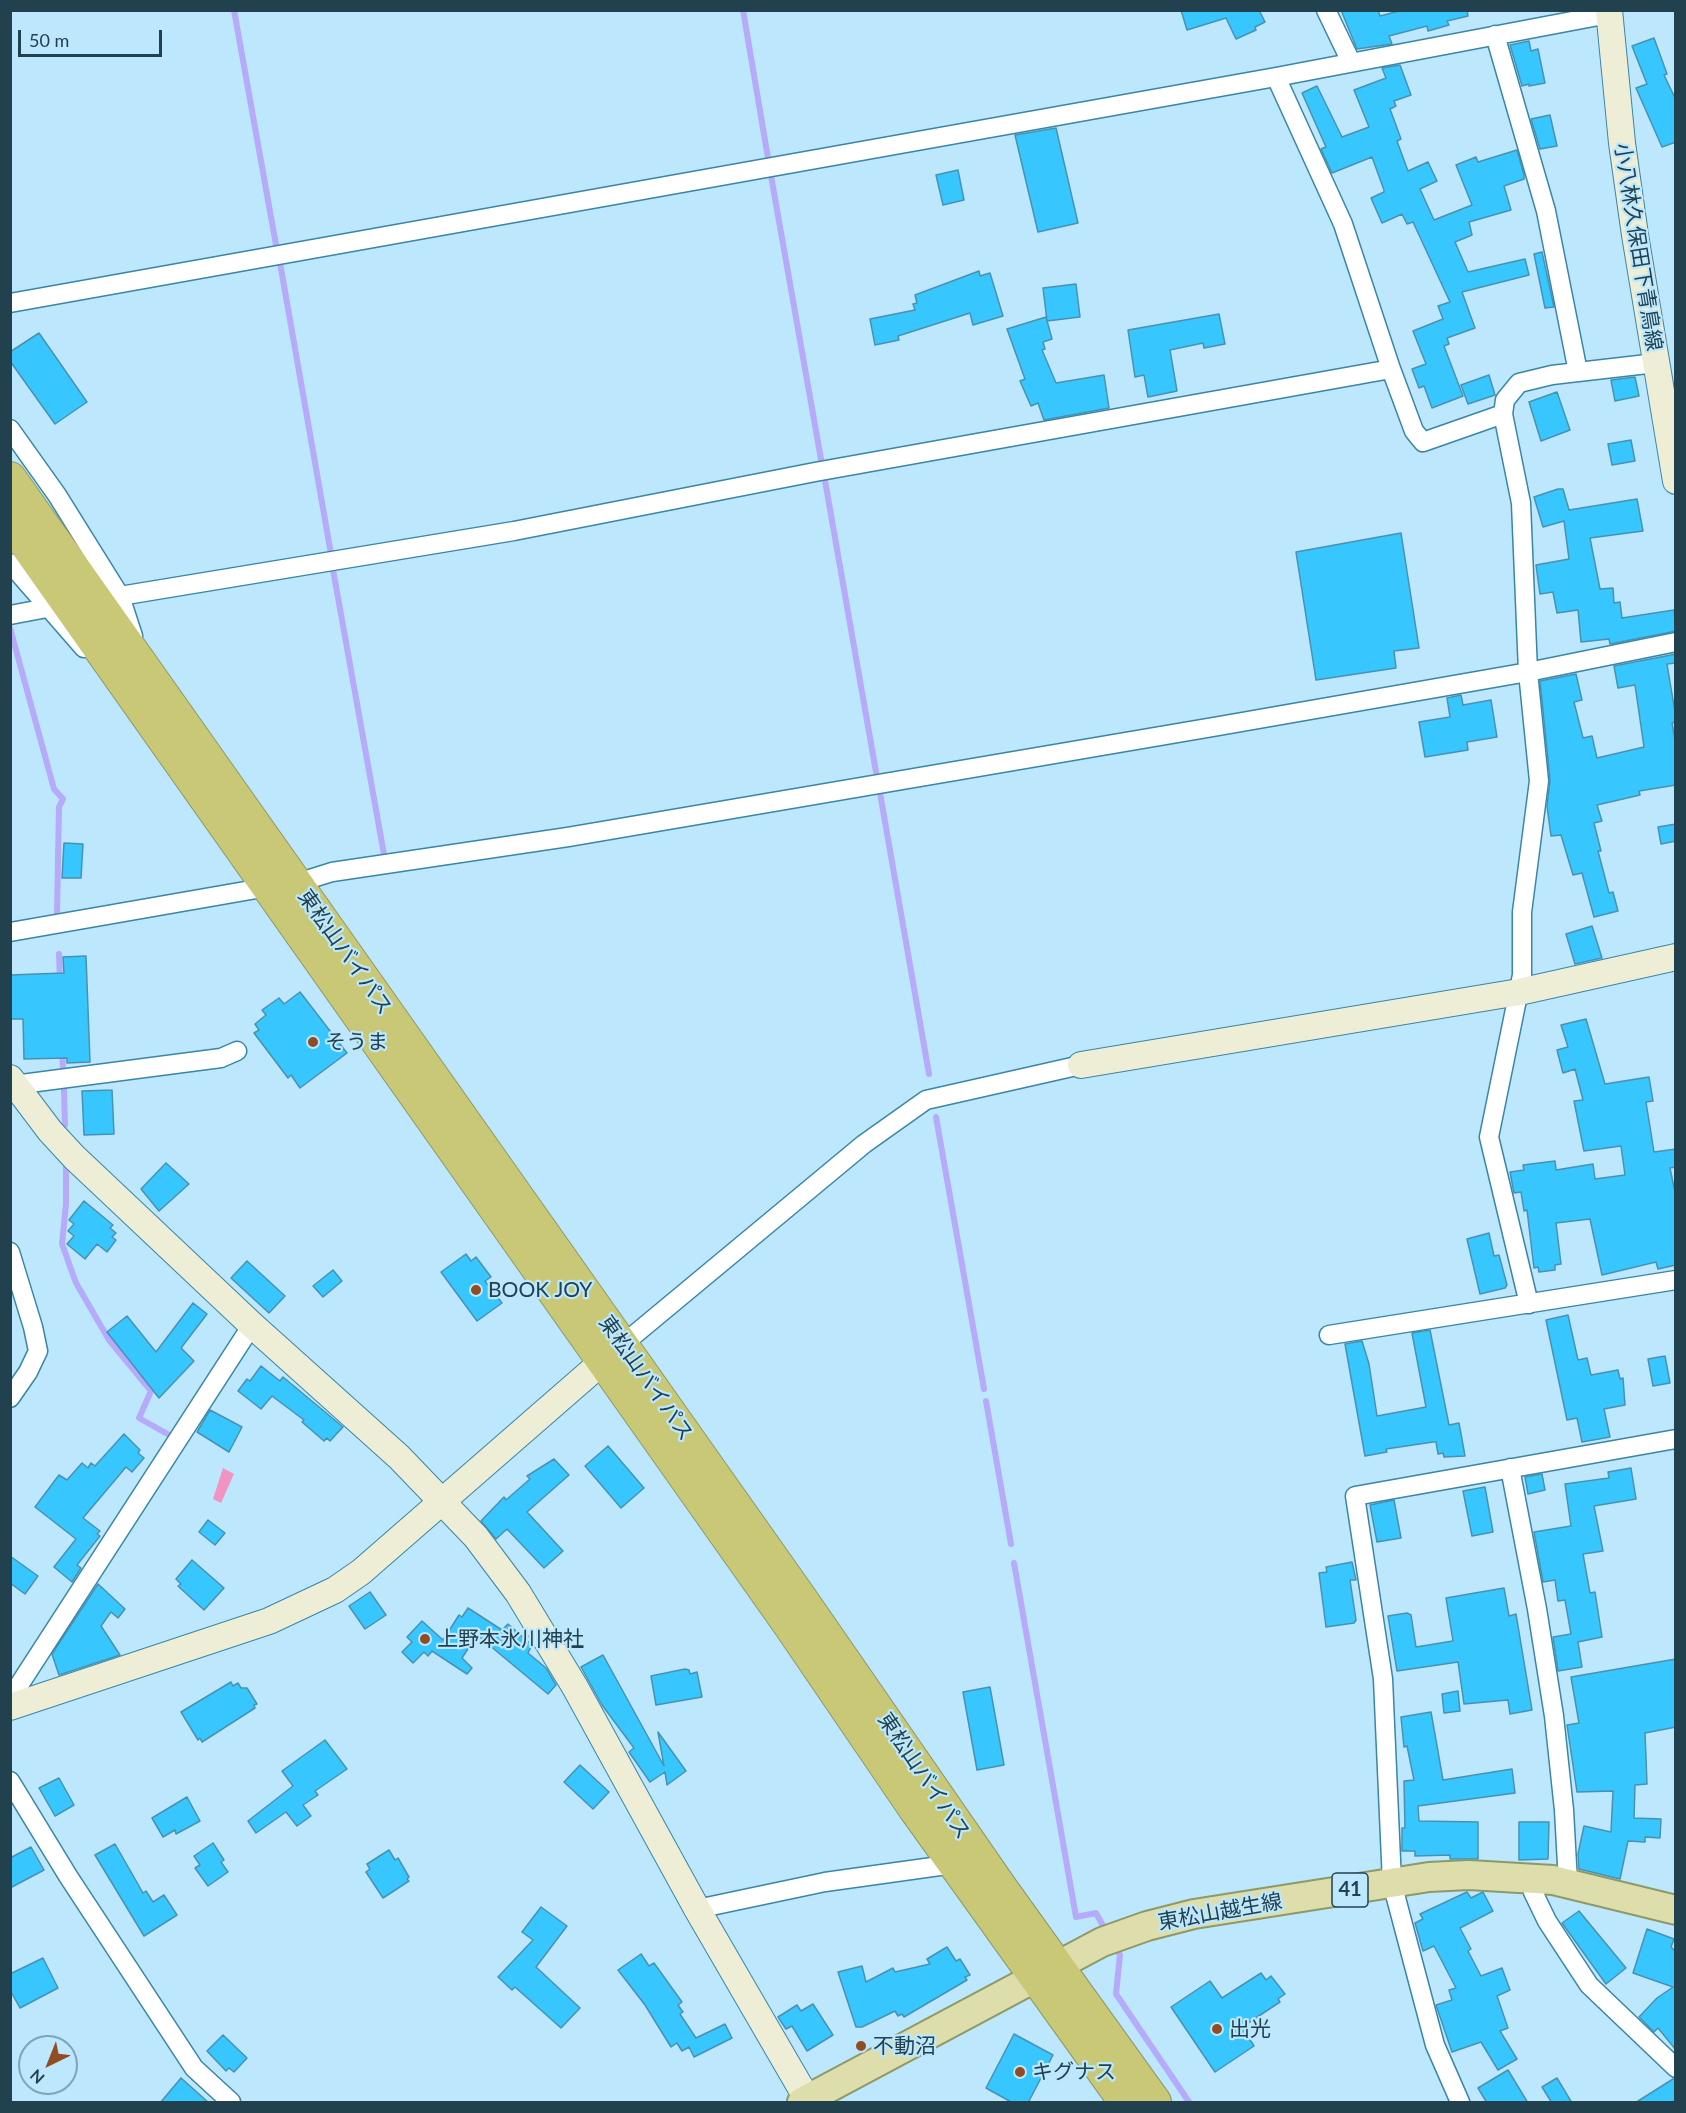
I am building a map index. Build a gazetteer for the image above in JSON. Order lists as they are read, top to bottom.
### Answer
{
  "streets": {
    "highway": ["東松山バイパス"],
    "main road": ["41", "東松山越生線"],
    "street": ["小八林久保田下青鳥線"]
  },
  "crossings": [
    ["東松山バイパス", "東松山越生線"]
  ],
  "places": [
    "そうま",
    "BOOK JOY",
    "上野本氷川神社",
    "出光",
    "不動沼",
    "キグナス"
  ],
  "scale_bar": "50 m",
  "north": "bottom left"
}
